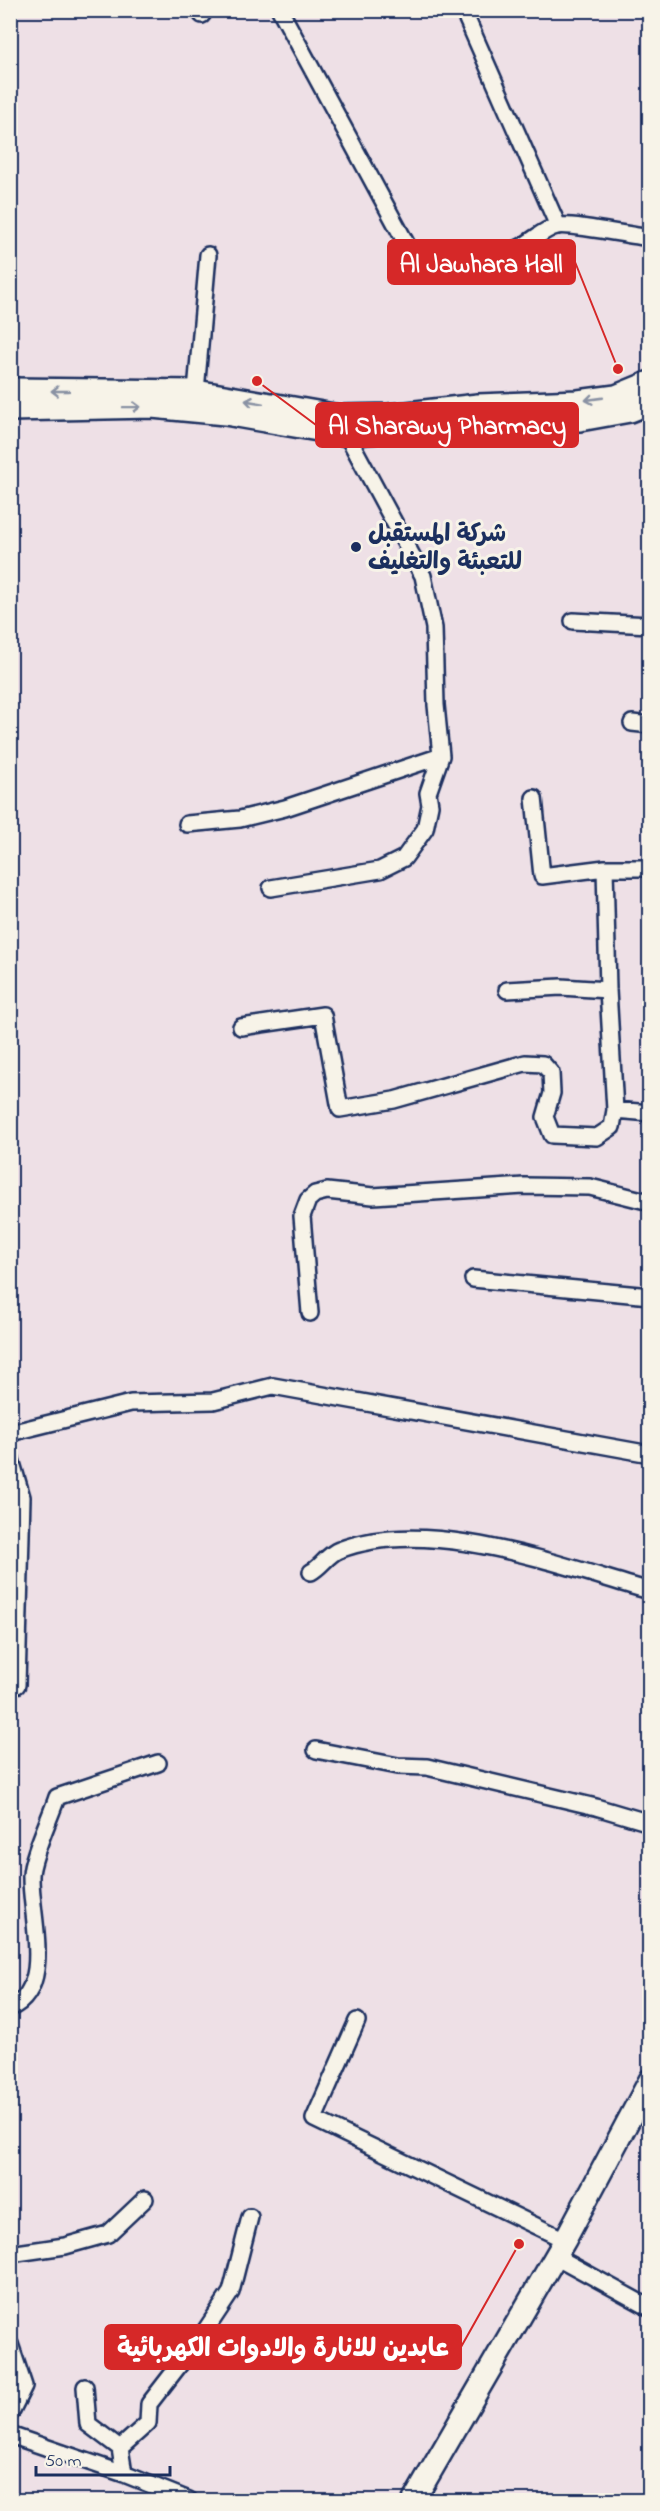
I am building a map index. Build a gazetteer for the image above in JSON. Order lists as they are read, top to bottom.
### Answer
{
  "places": [
    "Al Jawhara Hall",
    "Al Sharawy Pharmacy",
    "شركة المستقبل للتعبئة والتغليف",
    "عابدين للانارة والادوات الكهربائية"
  ],
  "scale_bar": "50 m"
}
